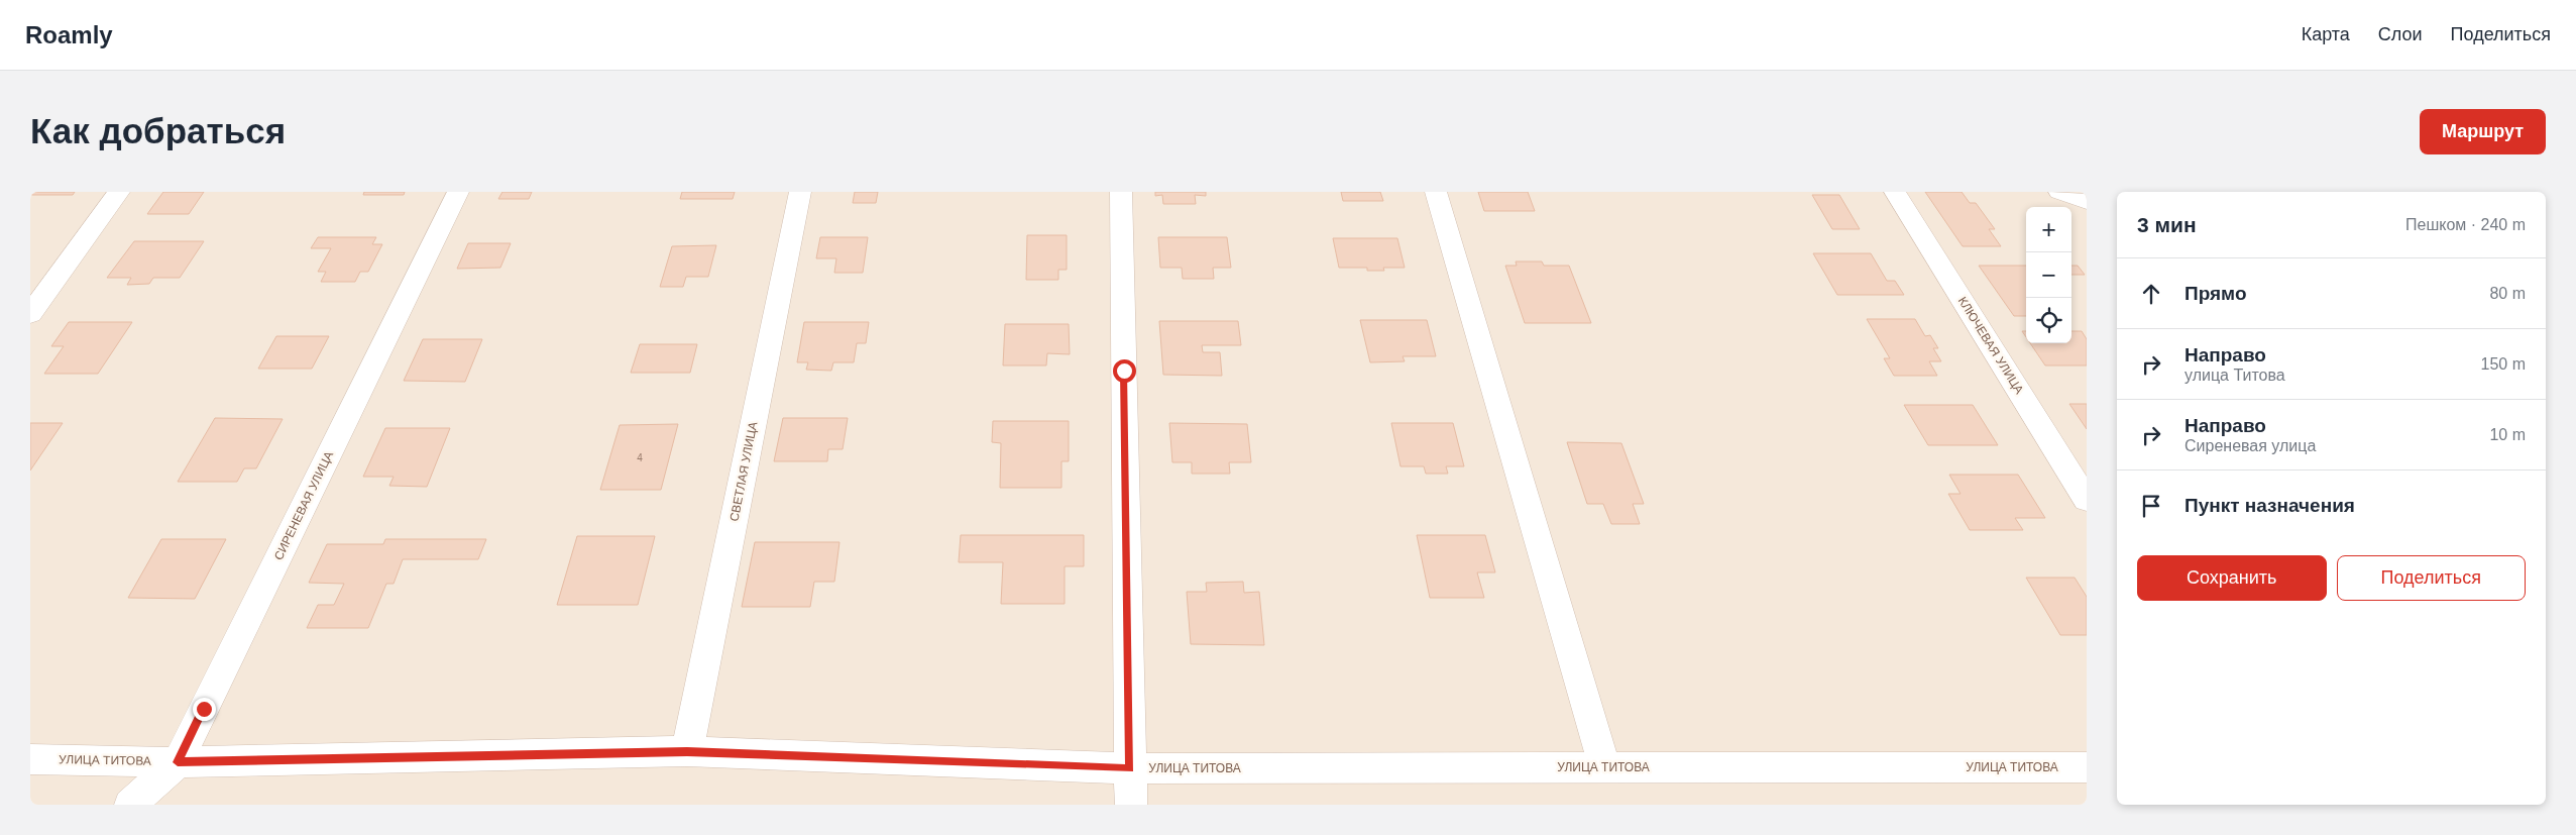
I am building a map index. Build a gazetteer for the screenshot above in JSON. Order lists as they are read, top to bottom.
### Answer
{
  "streets": {
    "street": [
      "КЛЮЧЕВАЯ УЛИЦА",
      "СВЕТЛАЯ УЛИЦА",
      "СИРЕНЕВАЯ УЛИЦА",
      "УЛИЦА ТИТОВА"
    ]
  },
  "crossings": [
    ["СВЕТЛАЯ УЛИЦА", "УЛИЦА ТИТОВА"],
    ["СИРЕНЕВАЯ УЛИЦА", "УЛИЦА ТИТОВА"]
  ],
  "house_numbers": ["4"],
  "page": {
    "header": "Roamly",
    "nav": ["Карта", "Слои", "Поделиться"],
    "buttons": [
      "Маршрут",
      ["Сохранить", "Поделиться"]
    ],
    "title": "Как добраться",
    "heading": ["3 мин", "Пешком · 240 m"],
    "map_buttons": ["+", "−"],
    "list": [
      ["Прямо", "80 m"],
      ["Направо", "улица Титова", "150 m"],
      ["Направо", "Сиреневая улица", "10 m"],
      "Пункт назначения"
    ]
  }
}
